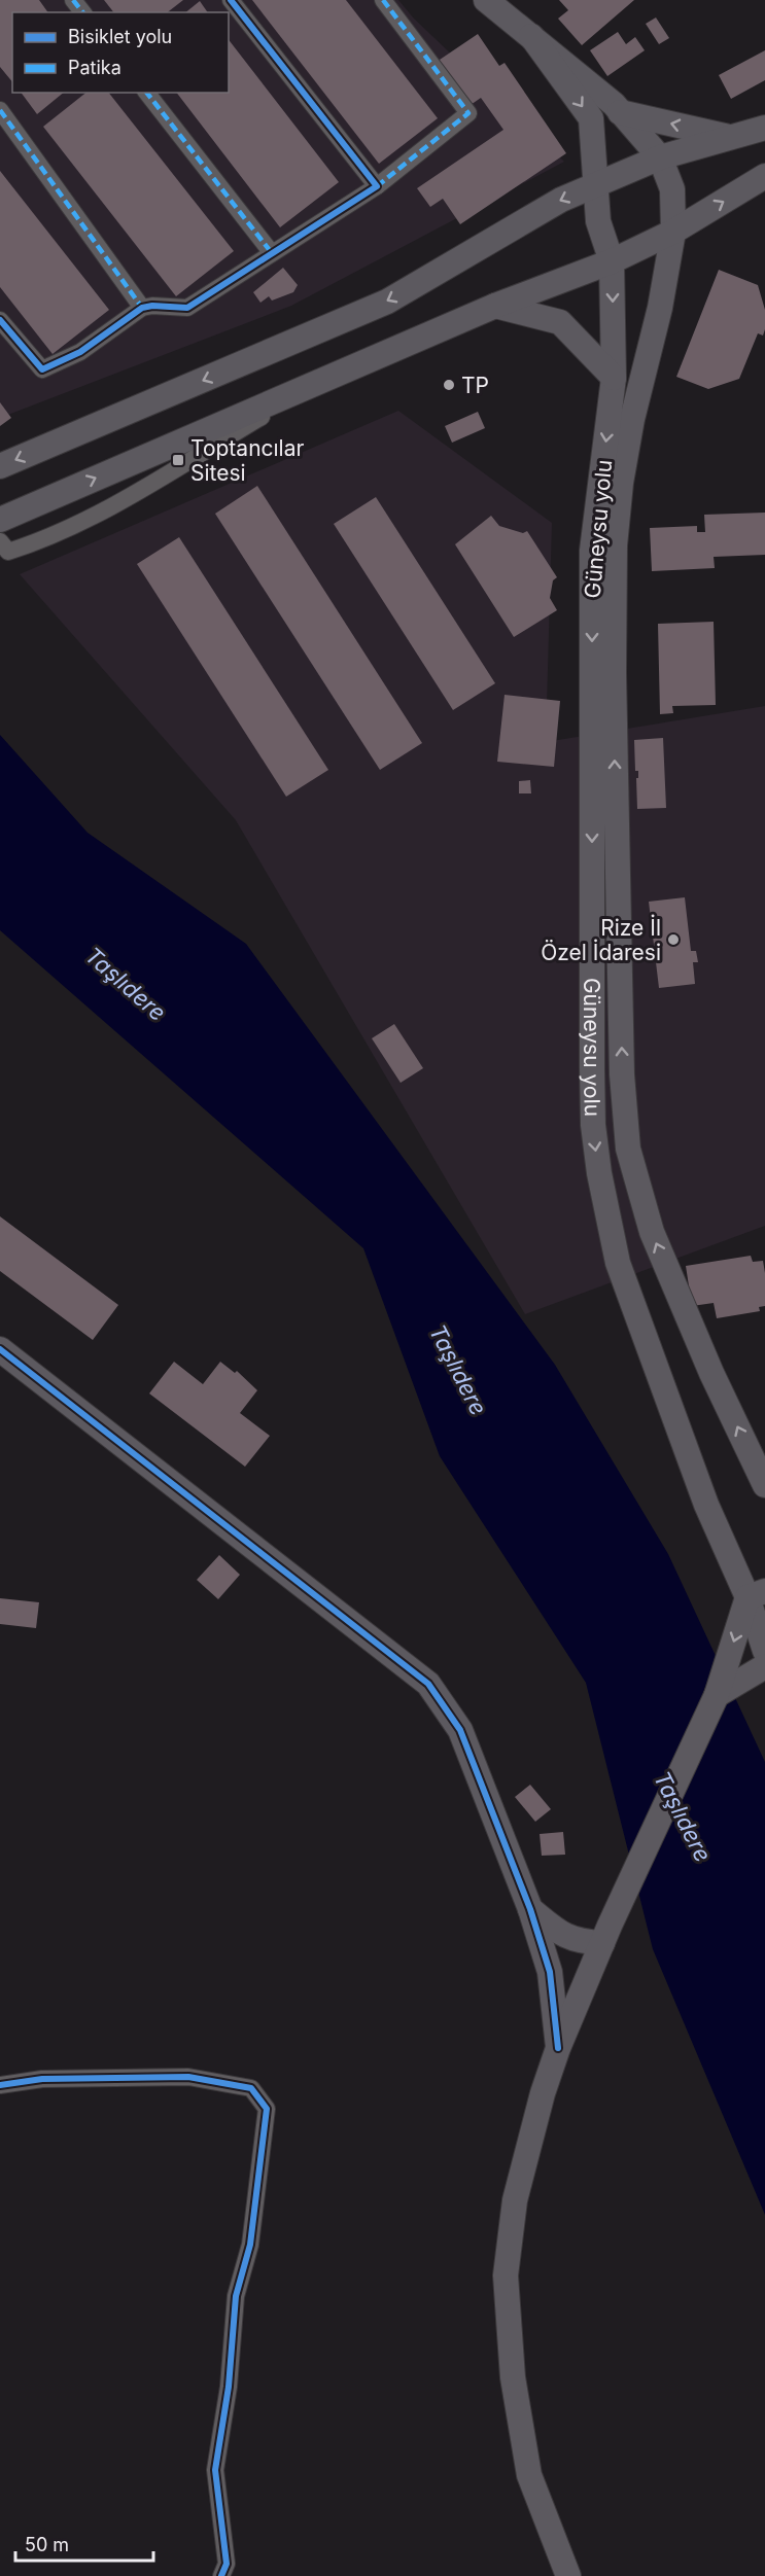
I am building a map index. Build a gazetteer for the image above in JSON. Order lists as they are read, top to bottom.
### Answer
{
  "streets": {
    "main road": ["Güneysu yolu"]
  },
  "water": ["Taşlıdere"],
  "places": {
    "other": ["TP", "Rize İl Özel İdaresi"],
    "transit": ["Toptancılar Sitesi"]
  },
  "legend": ["Bisiklet yolu", "Patika"],
  "scale_bar": "50 m"
}
